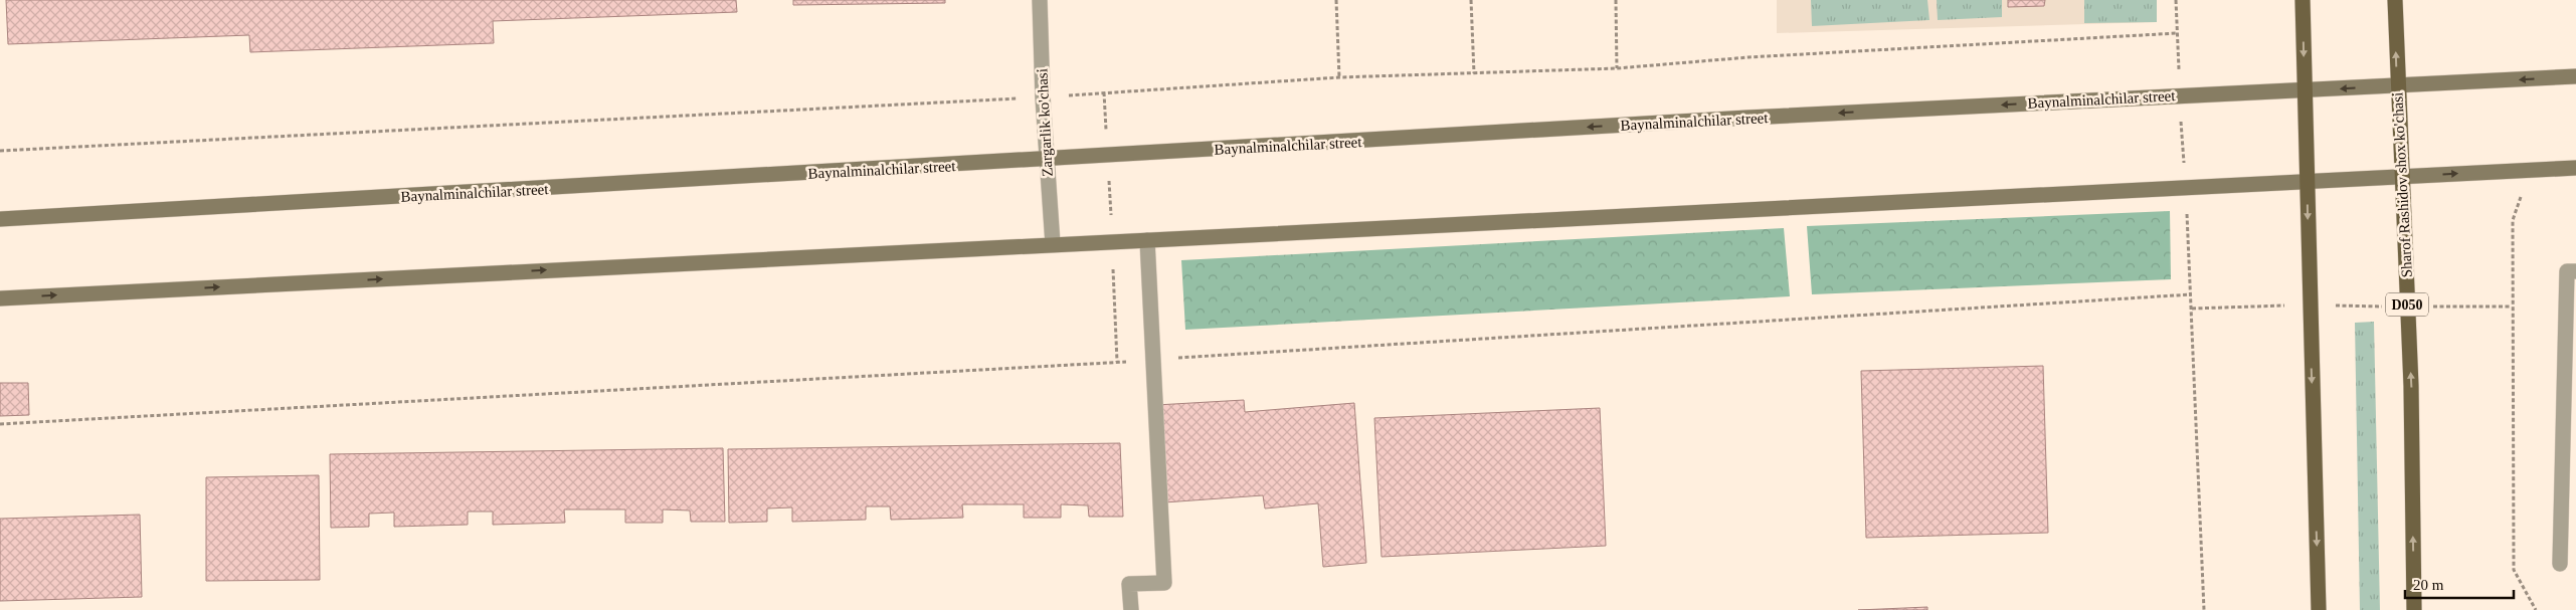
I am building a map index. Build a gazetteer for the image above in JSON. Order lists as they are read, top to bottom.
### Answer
{
  "streets": {
    "main road": ["Baynalminalchilar street", "Sharof Rashidov shox ko'chasi", "D050"],
    "street": ["Zargarlik ko'chasi"]
  },
  "crossings": [
    ["Baynalminalchilar street", "Zargarlik ko'chasi"],
    ["Baynalminalchilar street", "Sharof Rashidov shox ko'chasi"]
  ],
  "scale_bar": "20 m"
}
